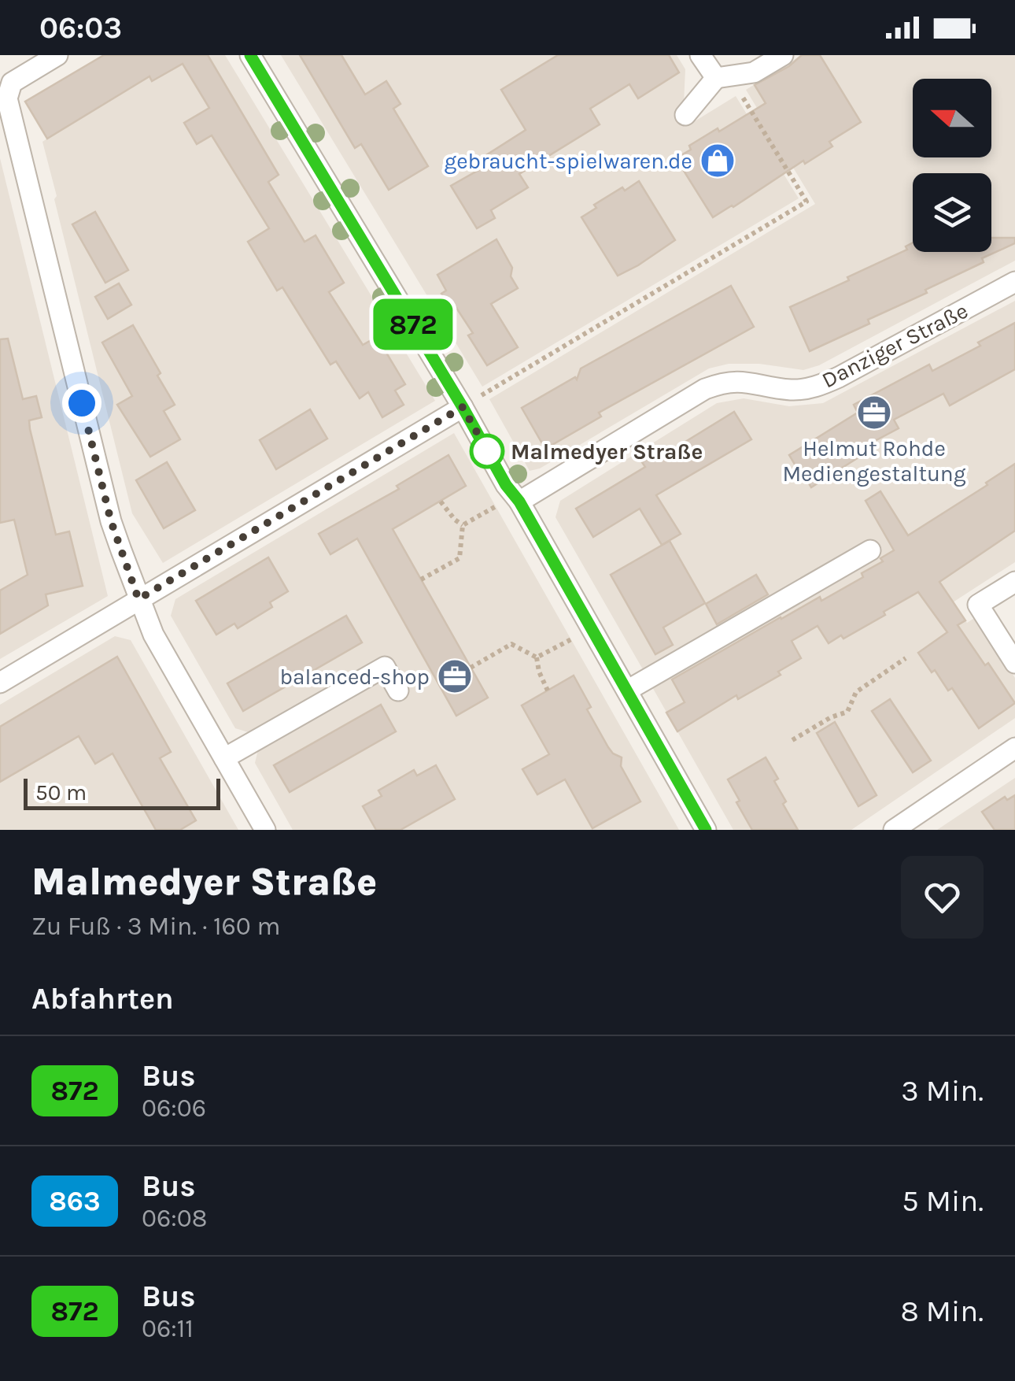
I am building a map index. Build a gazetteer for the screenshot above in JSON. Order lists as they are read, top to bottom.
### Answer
{
  "streets": {
    "street": ["Danziger Straße"]
  },
  "places": {
    "shop": ["gebraucht-spielwaren.de"],
    "office": ["Helmut Rohde Mediengestaltung", "balanced-shop"],
    "other": ["Malmedyer Straße"]
  },
  "lines": ["bus line 872"],
  "scale_bar": "50 m",
  "north": "left",
  "page": {
    "status": "06:03",
    "on_map": "872",
    "scale": "50 m",
    "heading": [
      ["Malmedyer Straße", "Zu Fuß · 3 Min. · 160 m"],
      "Abfahrten"
    ],
    "list": [
      {
        "mark": "872",
        "name": "Bus",
        "note": "06:06",
        "value": "3 Min."
      },
      {
        "mark": "863",
        "name": "Bus",
        "note": "06:08",
        "value": "5 Min."
      },
      {
        "mark": "872",
        "name": "Bus",
        "note": "06:11",
        "value": "8 Min."
      }
    ]
  }
}
